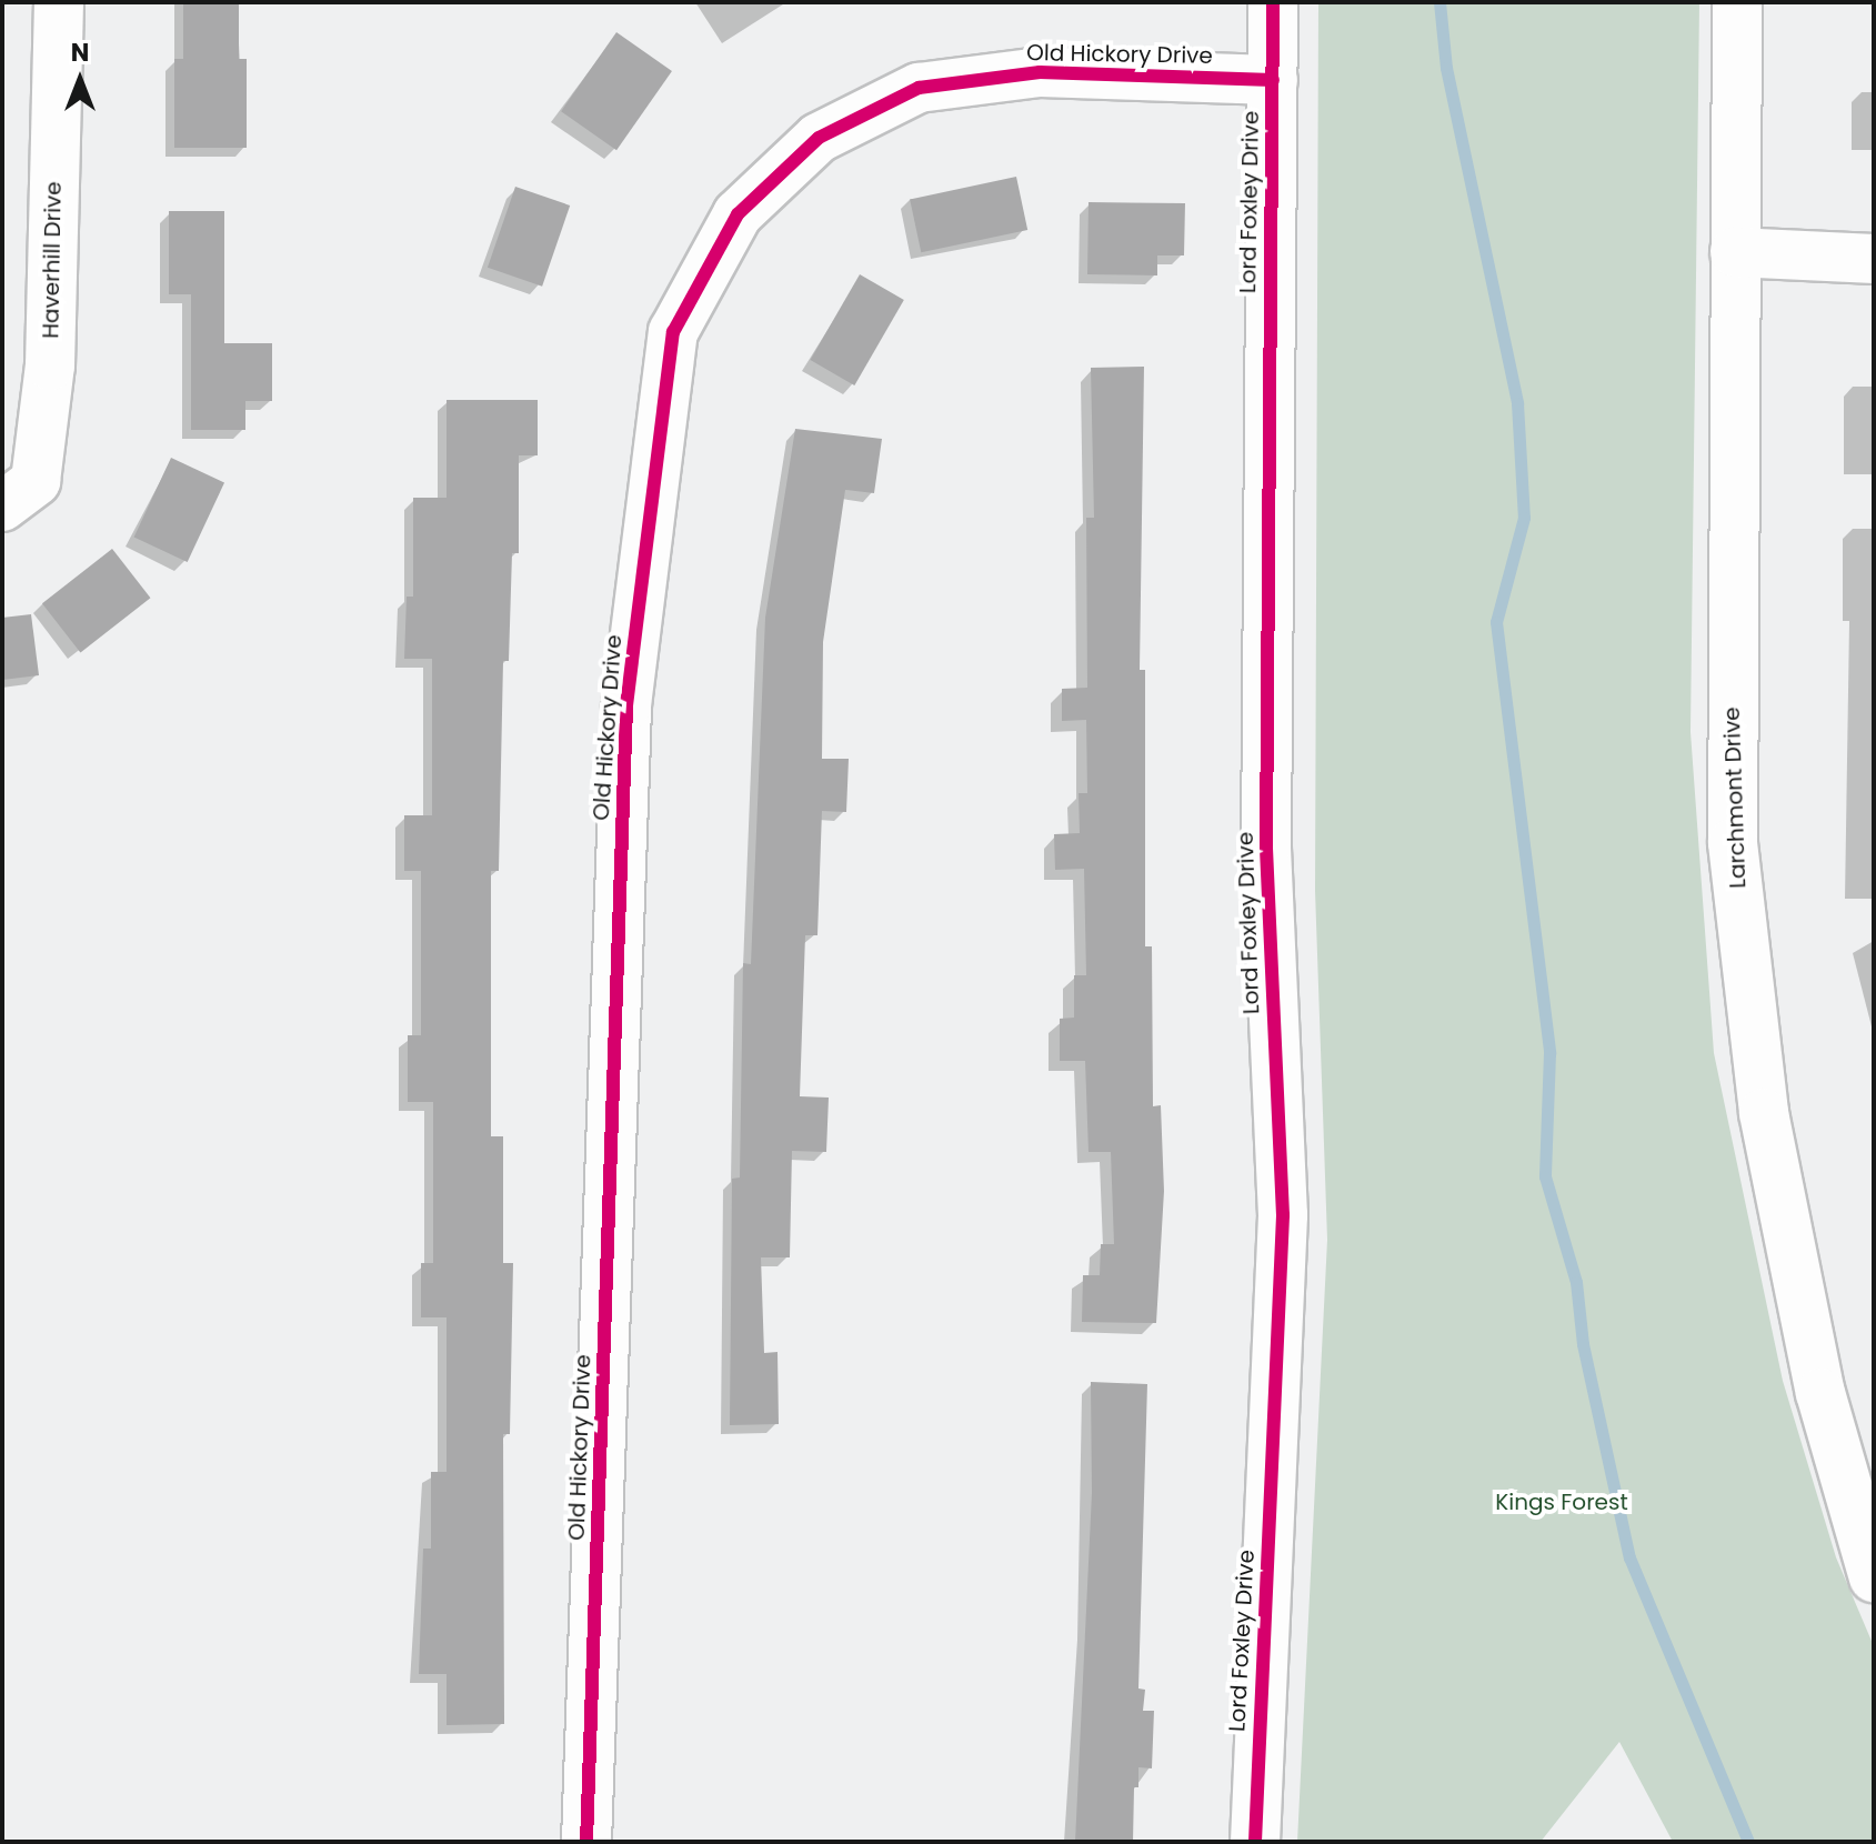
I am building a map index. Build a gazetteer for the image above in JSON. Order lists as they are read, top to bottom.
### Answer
{
  "streets": {
    "street": [
      "Old Hickory Drive",
      "Lord Foxley Drive",
      "Haverhill Drive",
      "Larchmont Drive"
    ]
  },
  "crossings": [
    ["Old Hickory Drive", "Lord Foxley Drive"]
  ],
  "parks": ["Kings Forest"],
  "north": "top"
}
